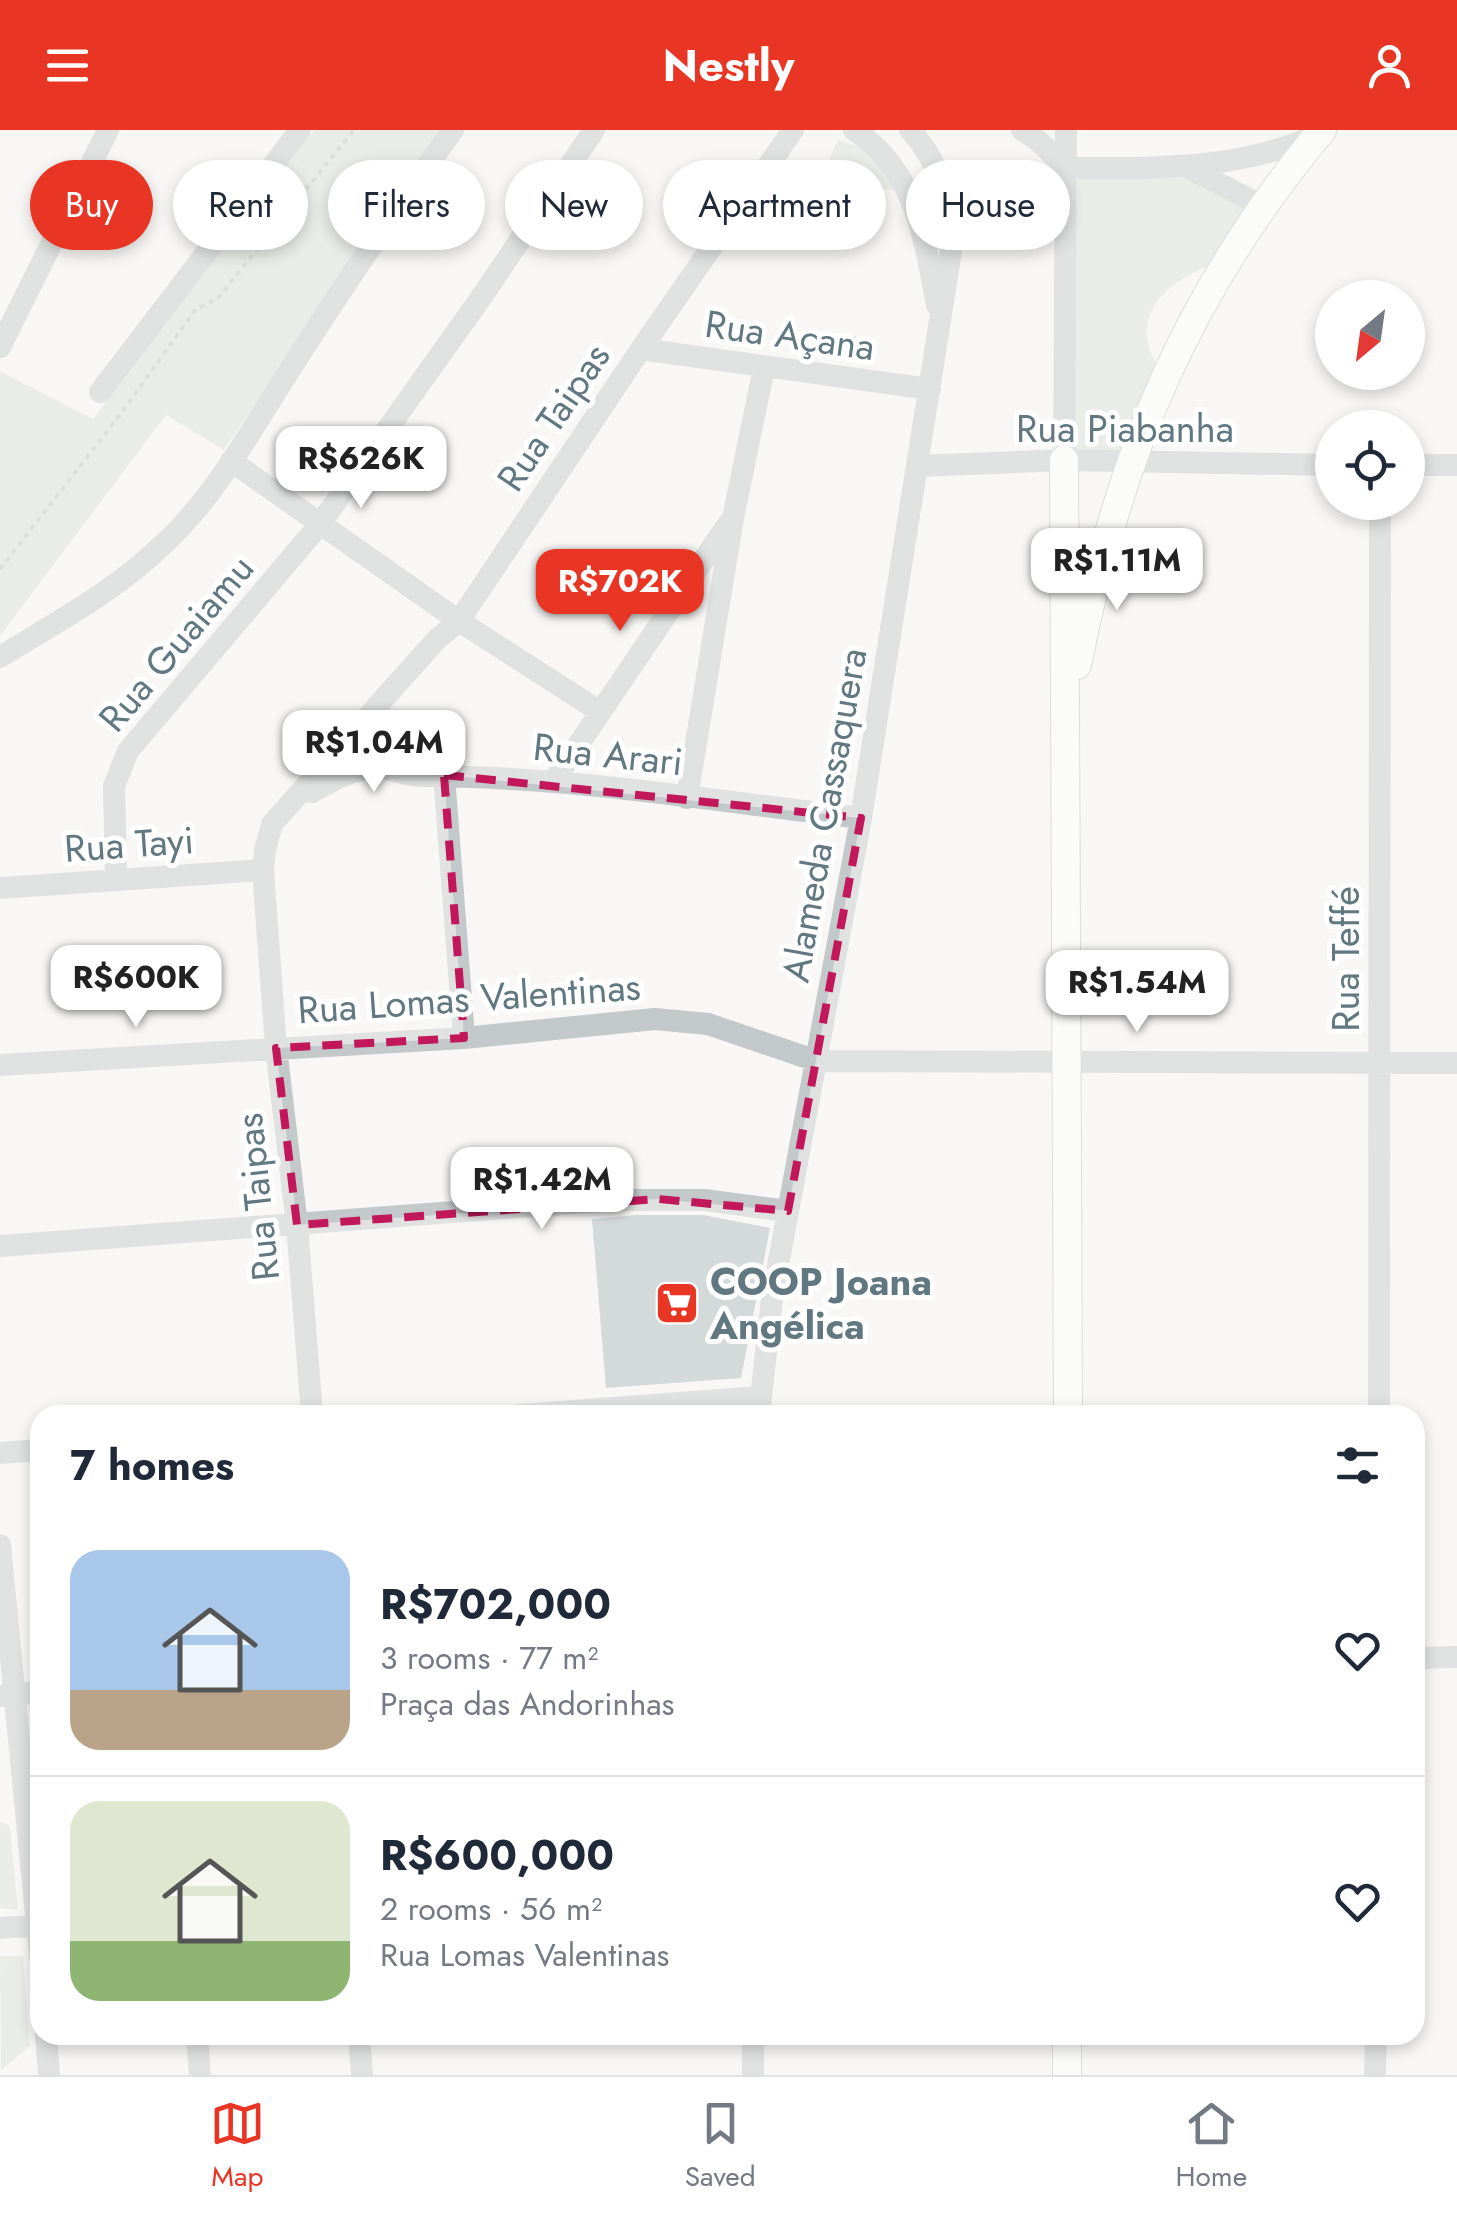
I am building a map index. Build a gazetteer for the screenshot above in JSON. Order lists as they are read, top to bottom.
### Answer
{
  "streets": {
    "street": [
      "Rua Açana",
      "Rua Taipas",
      "Rua Piabanha",
      "Rua Guaiamu",
      "Rua Arari",
      "Alameda Cassaquera",
      "Rua Tayi",
      "Rua Teffé",
      "Rua Lomas Valentinas"
    ]
  },
  "crossings": [
    ["Rua Açana", "Rua Taipas"],
    ["Rua Açana", "Alameda Cassaquera"],
    ["Rua Taipas", "Rua Arari"],
    ["Rua Taipas", "Rua Tayi"],
    ["Rua Taipas", "Rua Lomas Valentinas"],
    ["Rua Piabanha", "Alameda Cassaquera"],
    ["Rua Guaiamu", "Rua Tayi"],
    ["Rua Arari", "Alameda Cassaquera"],
    ["Alameda Cassaquera", "Rua Lomas Valentinas"],
    ["Rua Teffé", "Rua Lomas Valentinas"]
  ],
  "places": {
    "supermarket": ["COOP Joana Angélica"]
  },
  "north": "bottom left",
  "page": {
    "header": "Nestly",
    "chip": [
      "Buy",
      "Rent",
      "Filters",
      "New",
      "Apartment",
      "House"
    ],
    "price": [
      "R$626K",
      "R$1.11M",
      "R$702K",
      "R$1.04M",
      "R$600K",
      "R$1.54M",
      "R$1.42M"
    ],
    "heading": "7 homes",
    "list": [
      {
        "name": "R$702,000",
        "note": "3 rooms · 77 m² · Praça das Andorinhas"
      },
      {
        "name": "R$600,000",
        "note": "2 rooms · 56 m² · Rua Lomas Valentinas"
      }
    ],
    "tabs": ["Map", "Saved", "Home"]
  }
}
